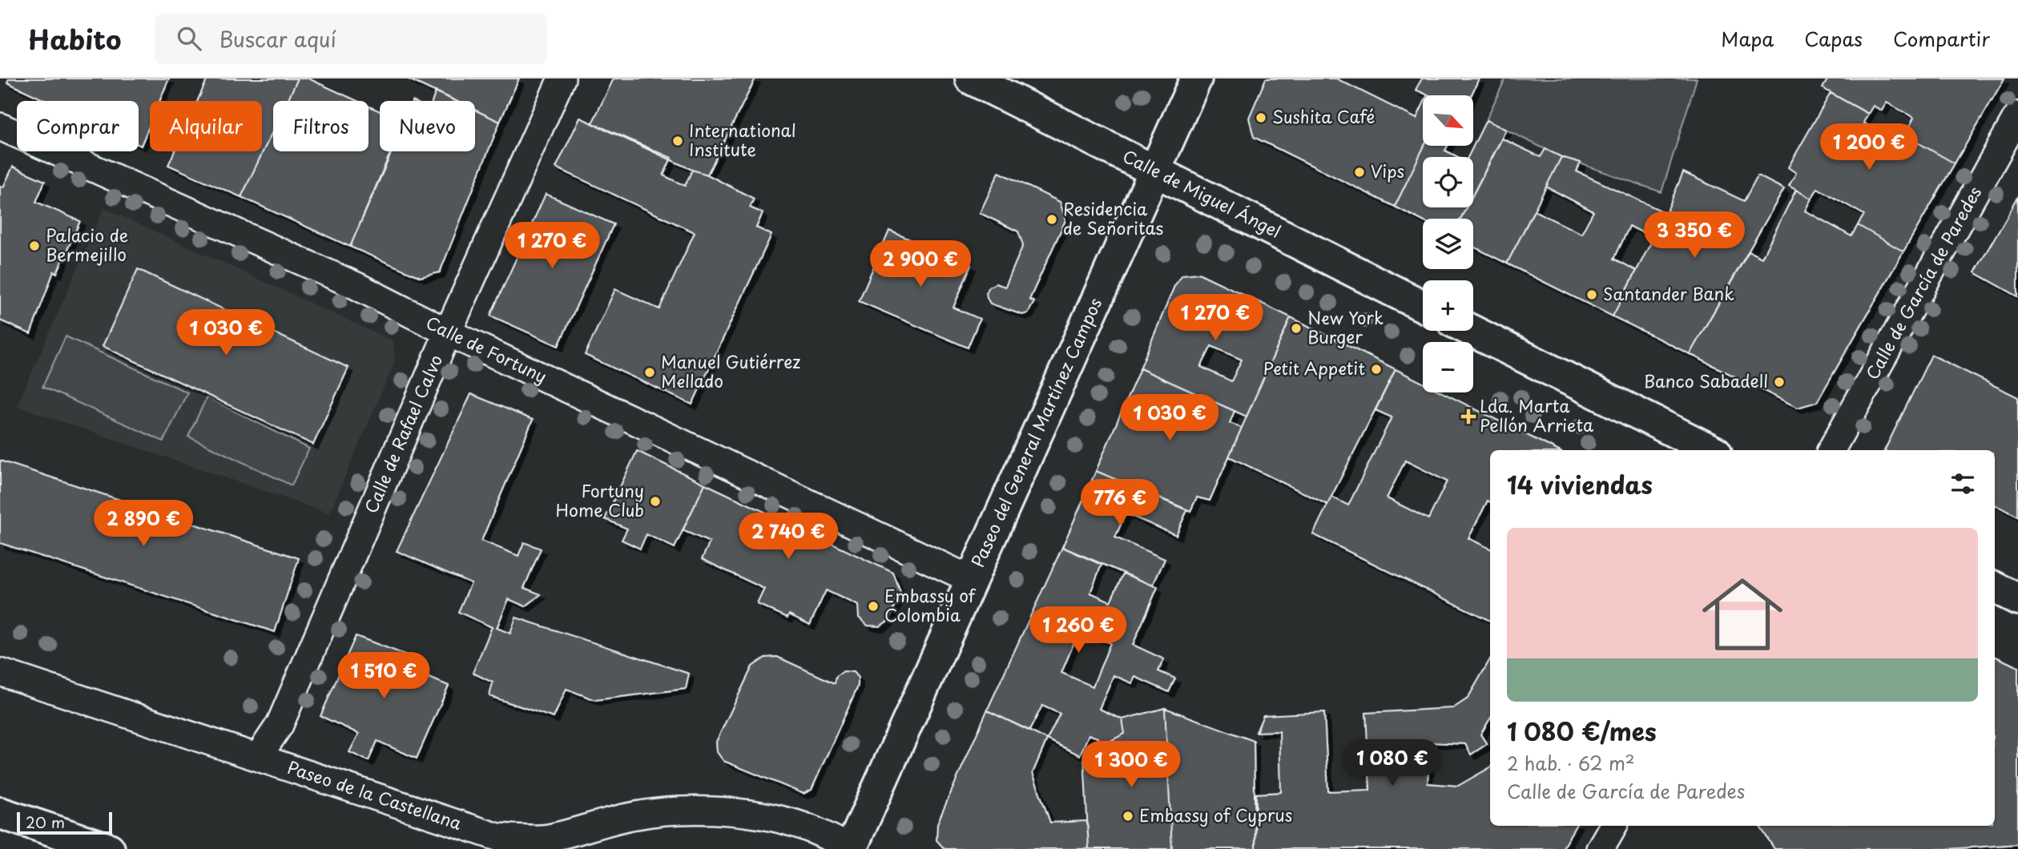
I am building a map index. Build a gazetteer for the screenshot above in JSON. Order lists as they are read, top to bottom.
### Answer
{
  "streets": {
    "main road": ["Calle de Miguel Ángel", "Paseo del General Martínez Campos"],
    "street": [
      "Calle de García de Paredes",
      "Calle de Fortuny",
      "Calle de Rafael Calvo",
      "Paseo de la Castellana"
    ]
  },
  "crossings": [
    ["Calle de Miguel Ángel", "Paseo del General Martínez Campos"],
    ["Calle de Fortuny", "Paseo del General Martínez Campos"],
    ["Calle de Fortuny", "Calle de Rafael Calvo"],
    ["Paseo del General Martínez Campos", "Paseo de la Castellana"],
    ["Calle de Rafael Calvo", "Paseo de la Castellana"]
  ],
  "places": {
    "other": [
      "Sushita Café",
      "International Institute",
      "Vips",
      "Residencia de Señoritas",
      "Palacio de Bermejillo",
      "Santander Bank",
      "New York Burger",
      "Petit Appetit",
      "Manuel Gutiérrez Mellado",
      "Banco Sabadell",
      "Fortuny Home Club",
      "Embassy of Colombia",
      "Embassy of Cyprus"
    ],
    "health": ["Lda. Marta Pellón Arrieta"]
  },
  "scale_bar": "20 m",
  "north": "bottom right",
  "page": {
    "header": "Habito",
    "search": "Buscar aquí",
    "nav": ["Mapa", "Capas", "Compartir"],
    "map_buttons": ["+", "−"],
    "chip": [
      "Comprar",
      "Alquilar",
      "Filtros",
      "Nuevo"
    ],
    "price": [
      "1 200 €",
      "3 350 €",
      "1 270 €",
      "2 900 €",
      "1 270 €",
      "1 030 €",
      "1 030 €",
      "776 €",
      "2 890 €",
      "2 740 €",
      "1 260 €",
      "1 510 €",
      "1 080 €",
      "1 300 €"
    ],
    "heading": "14 viviendas",
    "list": [
      {
        "name": "1 080 €/mes",
        "note": "2 hab. · 62 m² · Calle de García de Paredes"
      }
    ],
    "scale": "20 m"
  }
}
